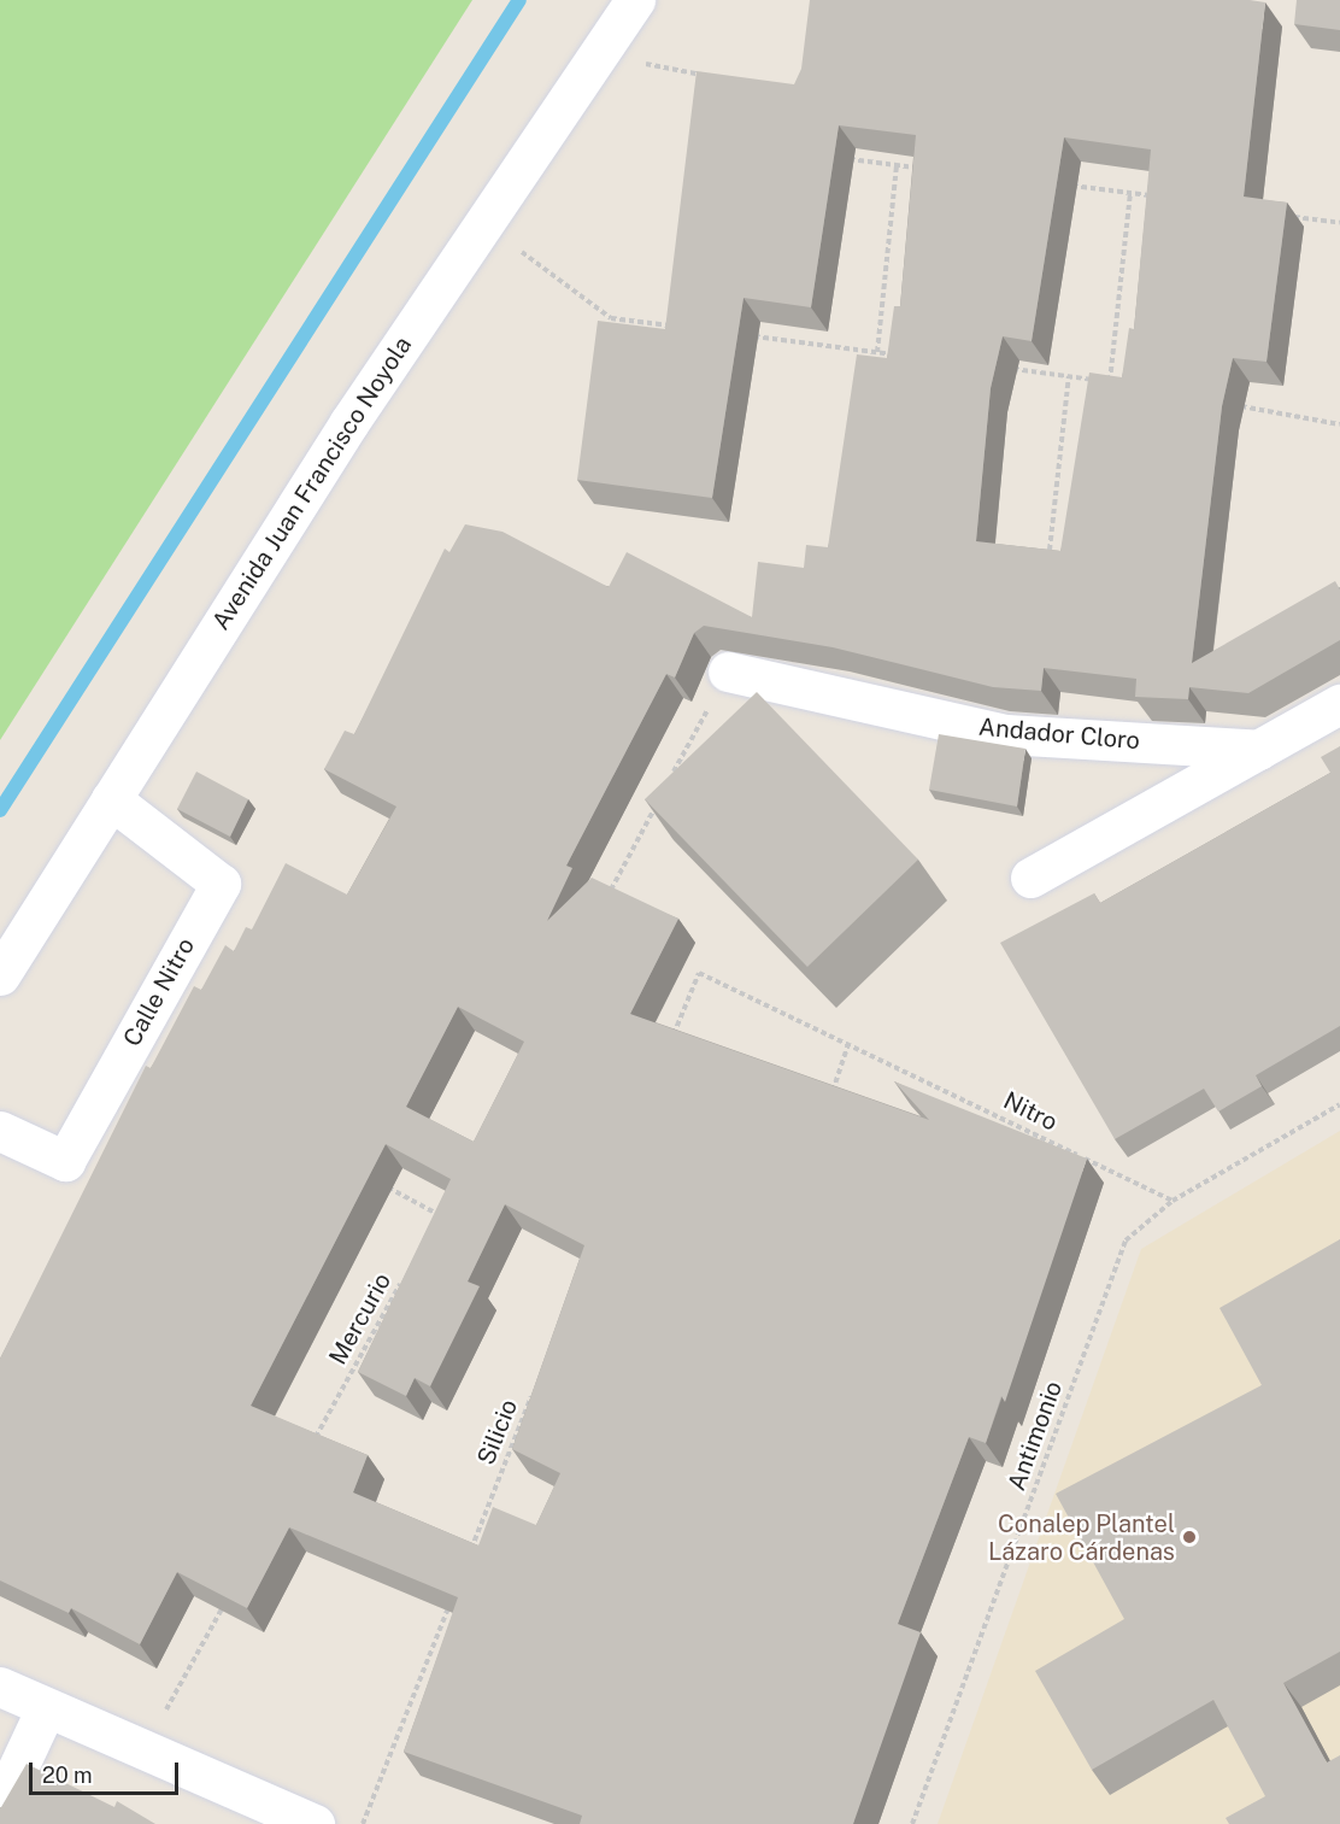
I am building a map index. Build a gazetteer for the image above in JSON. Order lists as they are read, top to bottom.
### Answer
{
  "streets": {
    "street": ["Avenida Juan Francisco Noyola", "Andador Cloro", "Calle Nitro"],
    "path": [
      "Nitro",
      "Mercurio",
      "Silicio",
      "Antimonio"
    ]
  },
  "crossings": [
    ["Avenida Juan Francisco Noyola", "Calle Nitro"],
    ["Nitro", "Antimonio"]
  ],
  "places": ["Conalep Plantel Lázaro Cárdenas"],
  "scale_bar": "20 m"
}
